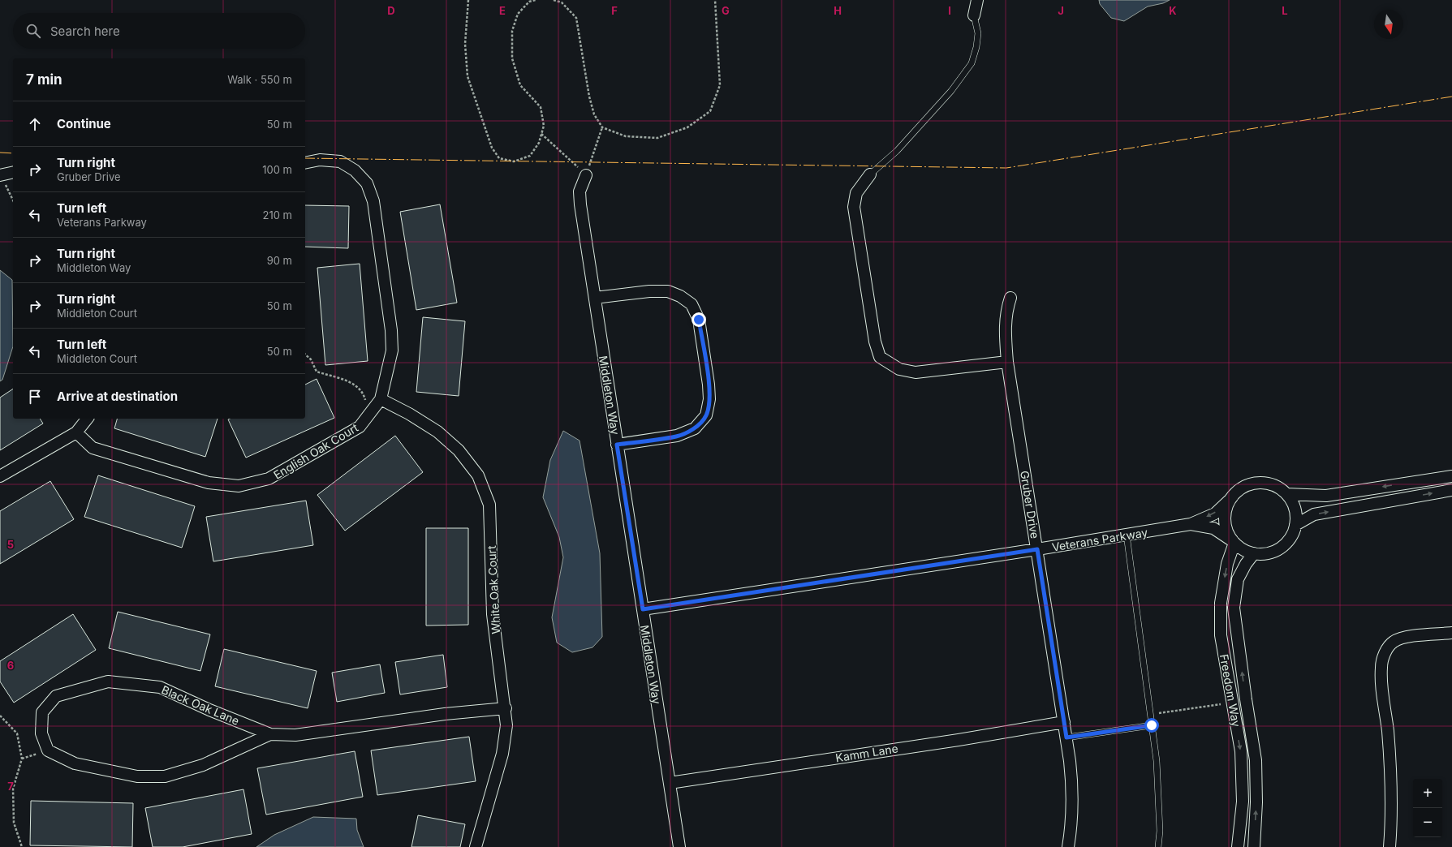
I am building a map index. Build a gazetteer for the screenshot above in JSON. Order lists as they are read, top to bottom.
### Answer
{
  "streets": {
    "street": [
      "Middleton Way",
      "English Oak Court",
      "Gruber Drive",
      "Veterans Parkway",
      "White Oak Court",
      "Freedom Way",
      "Black Oak Lane",
      "Kamm Lane"
    ]
  },
  "crossings": [
    ["Middleton Way", "Veterans Parkway"],
    ["Middleton Way", "Kamm Lane"],
    ["English Oak Court", "White Oak Court"],
    ["Gruber Drive", "Veterans Parkway"],
    ["Gruber Drive", "Kamm Lane"],
    ["Veterans Parkway", "Freedom Way"],
    ["White Oak Court", "Black Oak Lane"]
  ],
  "north": "bottom",
  "page": {
    "search": "Search here",
    "heading": ["7 min", "Walk · 550 m"],
    "list": [
      ["Continue", "50 m"],
      ["Turn right", "Gruber Drive", "100 m"],
      ["Turn left", "Veterans Parkway", "210 m"],
      ["Turn right", "Middleton Way", "90 m"],
      ["Turn right", "Middleton Court", "50 m"],
      ["Turn left", "Middleton Court", "50 m"],
      "Arrive at destination"
    ],
    "map_buttons": ["+", "−"]
  },
  "grid": {
    "columns": [
      "D",
      "E",
      "F",
      "G",
      "H",
      "I",
      "J",
      "K",
      "L"
    ],
    "rows": ["5", "6", "7"]
  }
}
